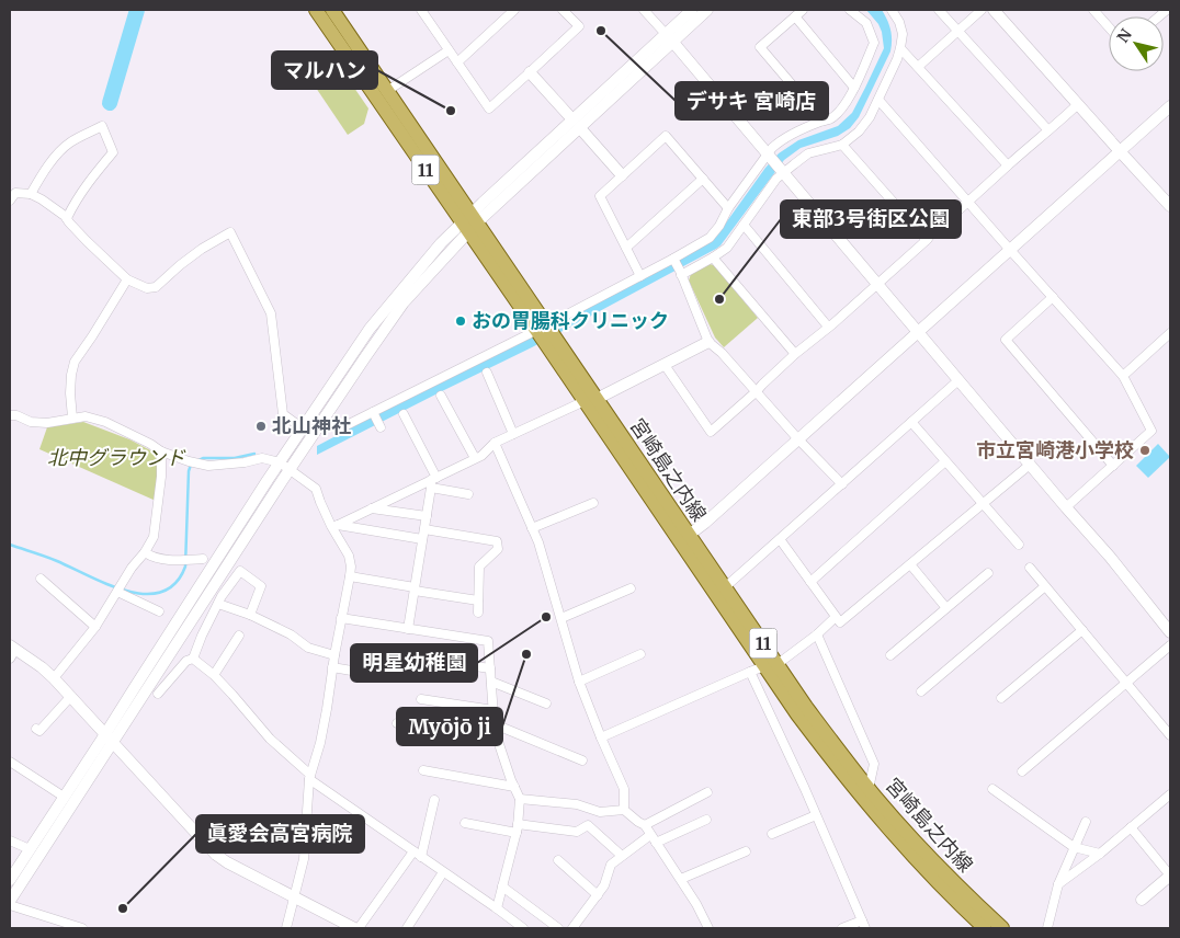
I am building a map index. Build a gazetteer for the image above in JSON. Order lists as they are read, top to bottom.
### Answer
{
  "streets": {
    "main road": ["11", "宮崎島之内線"]
  },
  "parks": ["北中グラウンド"],
  "places": [
    "デサキ 宮崎店",
    "マルハン",
    "東部3号街区公園",
    "おの胃腸科クリニック",
    "北山神社",
    "市立宮崎港小学校",
    "明星幼稚園",
    "Myōjō ji",
    "眞愛会高宮病院"
  ],
  "north": "top left"
}
